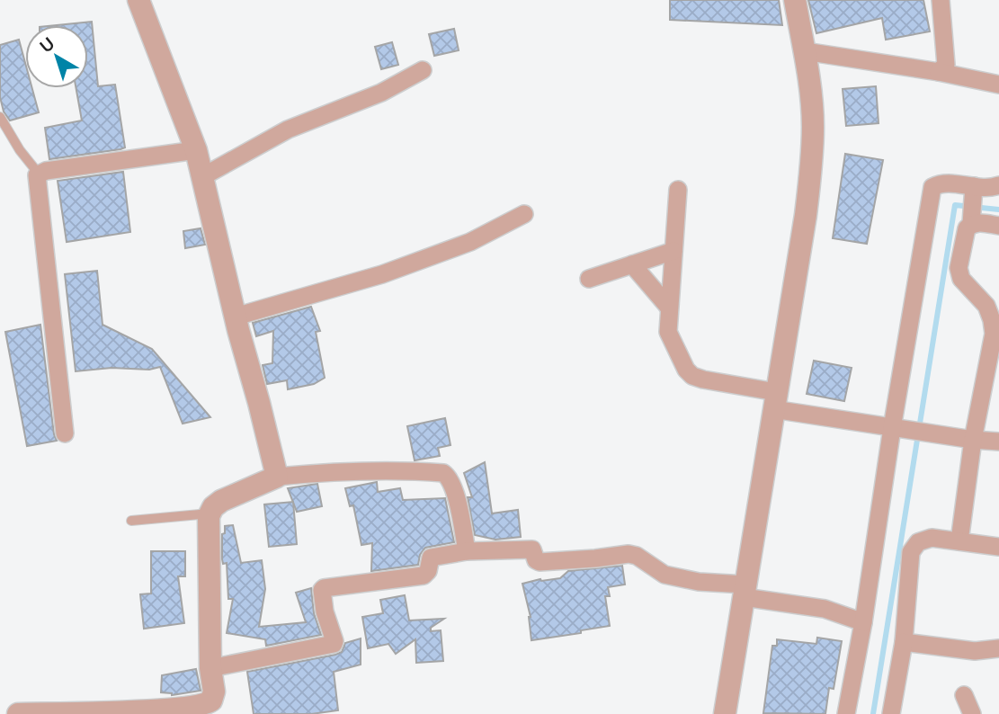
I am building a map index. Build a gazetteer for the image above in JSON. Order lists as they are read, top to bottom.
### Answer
{
  "north": "top left"
}
